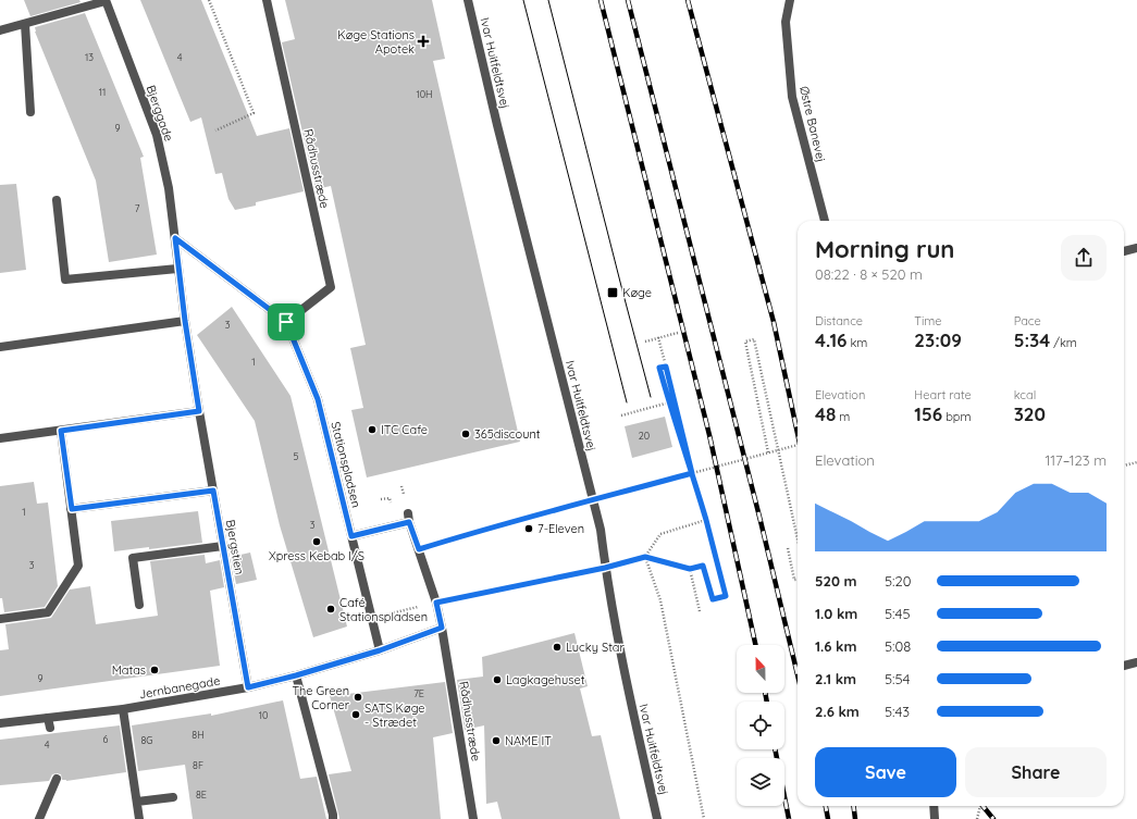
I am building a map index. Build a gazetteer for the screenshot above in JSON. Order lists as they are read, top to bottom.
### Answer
{
  "streets": {
    "street": [
      "Ivar Huitfeldtsvej",
      "Bjerggade",
      "Østre Banevej",
      "Rådhusstræde",
      "Stationspladsen",
      "Bjergstien",
      "Jernbanegade"
    ]
  },
  "crossings": [
    ["Bjerggade", "Bjergstien"],
    ["Rådhusstræde", "Stationspladsen"],
    ["Stationspladsen", "Jernbanegade"],
    ["Bjergstien", "Jernbanegade"]
  ],
  "places": {
    "health": ["Køge Stations Apotek"],
    "transit": ["Køge"],
    "other": [
      "ITC Cafe",
      "365discount",
      "7-Eleven",
      "Xpress Kebab I/S",
      "Café Stationspladsen",
      "Lucky Star",
      "Matas",
      "Lagkagehuset",
      "The Green Corner",
      "SATS Køge - Strædet",
      "NAME IT"
    ]
  },
  "house_numbers": [
    "13",
    "4",
    "11",
    "10H",
    "9",
    "7",
    "3",
    "1",
    "20",
    "5",
    "1",
    "3",
    "3",
    "9",
    "7E",
    "10",
    "8H",
    "6",
    "8G",
    "4",
    "8F",
    "8E"
  ],
  "north": "top",
  "page": {
    "heading": ["Morning run", "08:22 · 8 × 520 m"],
    "stats": [
      ["Distance", "4.16 km"],
      ["Time", "23:09"],
      ["Pace", "5:34 /km"],
      ["Elevation", "48 m"],
      ["Heart rate", "156 bpm"],
      ["kcal", "320"]
    ],
    "chart": ["Elevation", "117–123 m"],
    "list": [
      {
        "name": "520 m",
        "note": "5:20"
      },
      {
        "name": "1.0 km",
        "note": "5:45"
      },
      {
        "name": "1.6 km",
        "note": "5:08"
      },
      {
        "name": "2.1 km",
        "note": "5:54"
      },
      {
        "name": "2.6 km",
        "note": "5:43"
      }
    ],
    "buttons": ["Save", "Share"]
  }
}
